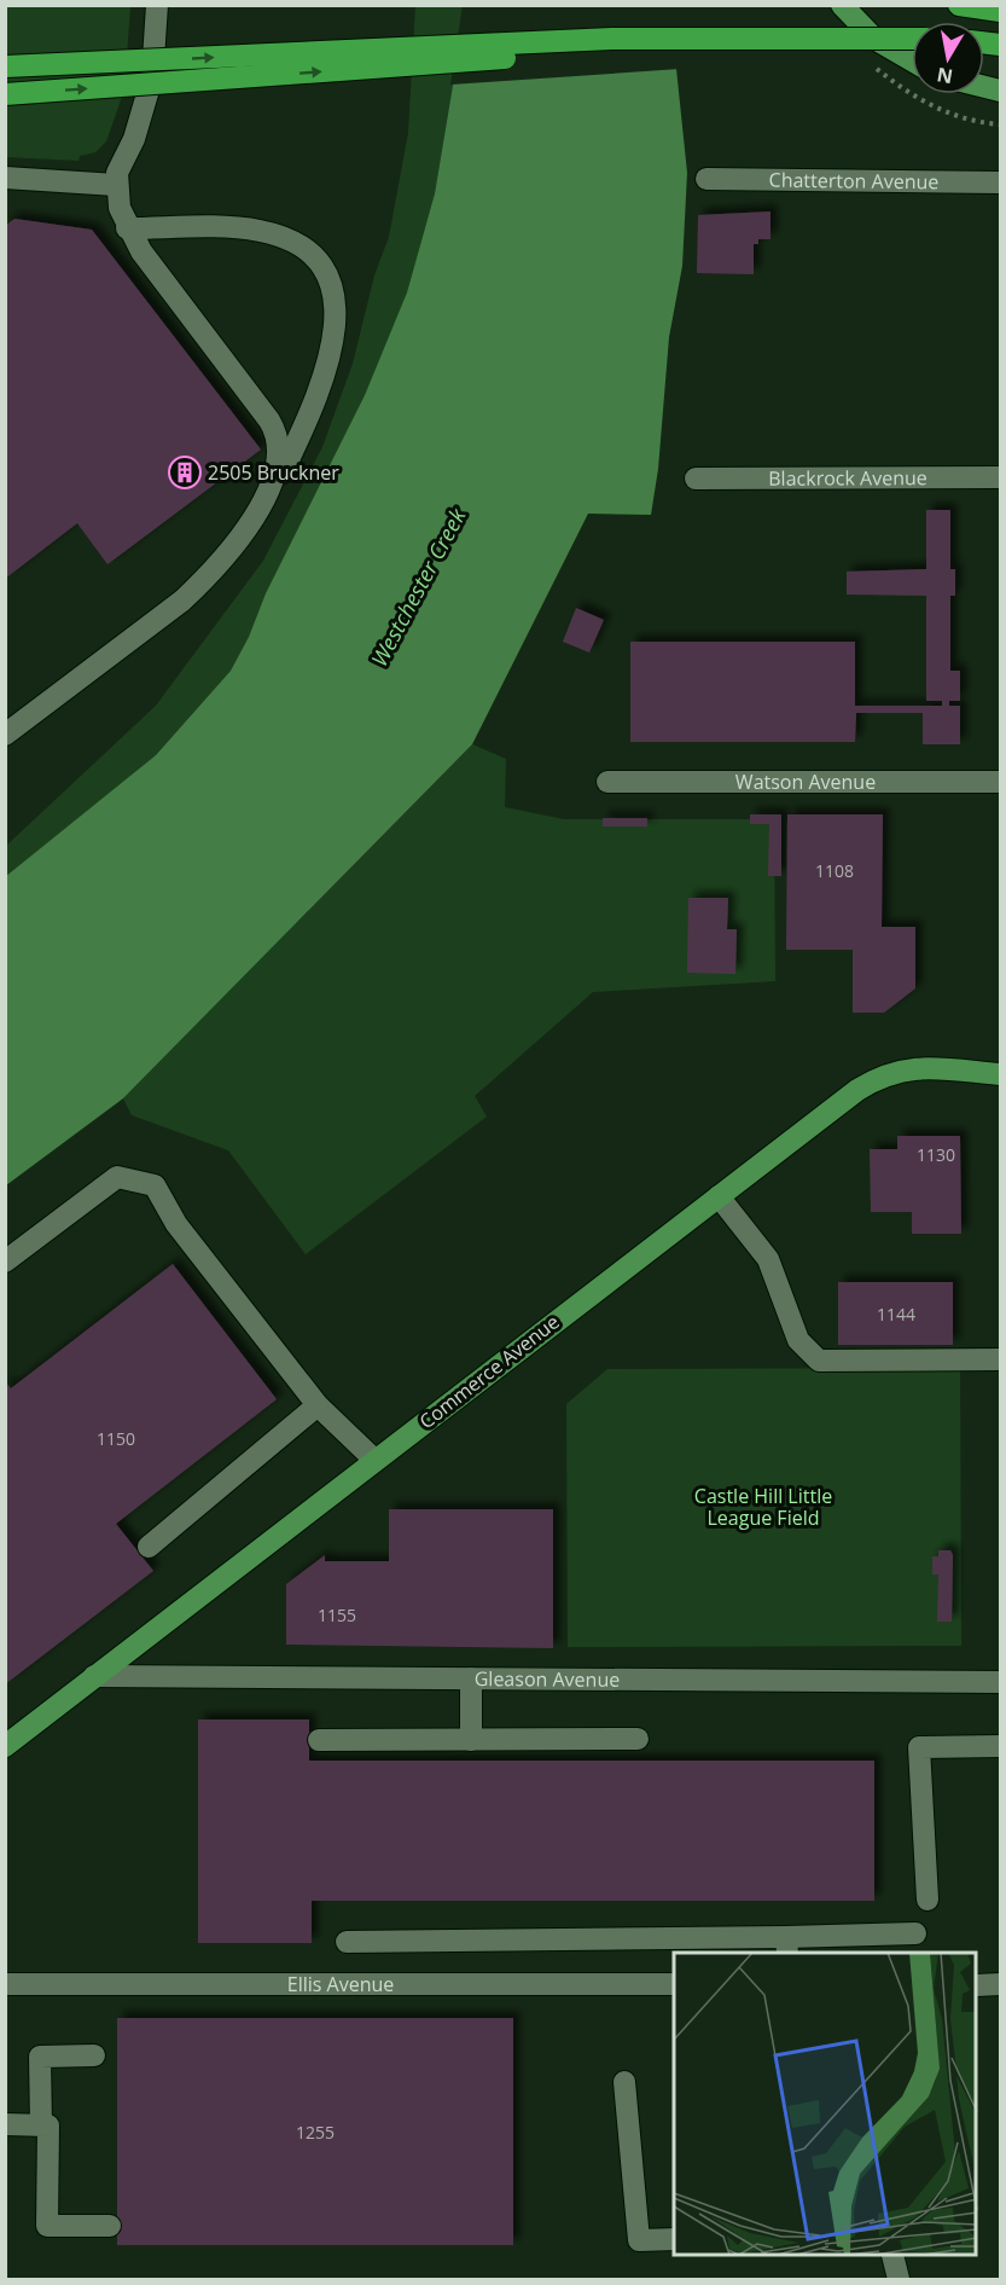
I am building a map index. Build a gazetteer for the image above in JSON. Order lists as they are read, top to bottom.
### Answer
{
  "streets": {
    "main road": ["Commerce Avenue"],
    "street": [
      "Chatterton Avenue",
      "Blackrock Avenue",
      "Watson Avenue",
      "Gleason Avenue",
      "Ellis Avenue"
    ]
  },
  "crossings": [
    ["Commerce Avenue", "Gleason Avenue"]
  ],
  "water": ["Westchester Creek"],
  "parks": ["Castle Hill Little League Field"],
  "places": {
    "building": ["2505 Bruckner"]
  },
  "house_numbers": [
    "1108",
    "1130",
    "1144",
    "1150",
    "1155",
    "1255"
  ],
  "north": "bottom"
}
